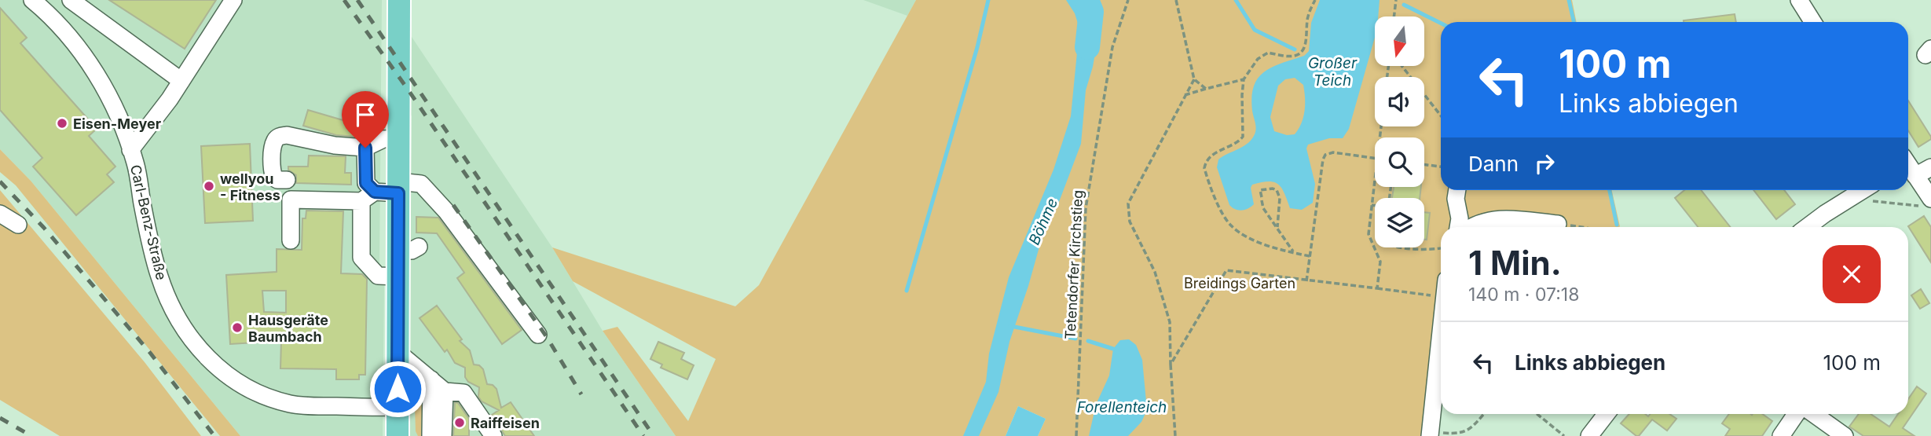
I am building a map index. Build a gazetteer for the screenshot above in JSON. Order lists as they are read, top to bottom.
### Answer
{
  "streets": {
    "street": ["Carl-Benz-Straße"],
    "path": ["Tetendorfer Kirchstieg"]
  },
  "water": ["Großer Teich", "Böhme", "Forellenteich"],
  "parks": ["Breidings Garten"],
  "places": [
    "Eisen-Meyer",
    "wellyou - Fitness",
    "Hausgeräte Baumbach",
    "Raiffeisen"
  ],
  "north": "bottom",
  "page": {
    "turn": ["100 m", "Links abbiegen"],
    "then": "Dann",
    "heading": ["1 Min.", "140 m · 07:18"],
    "list": [
      {
        "name": "Links abbiegen",
        "value": "100 m"
      }
    ]
  }
}
